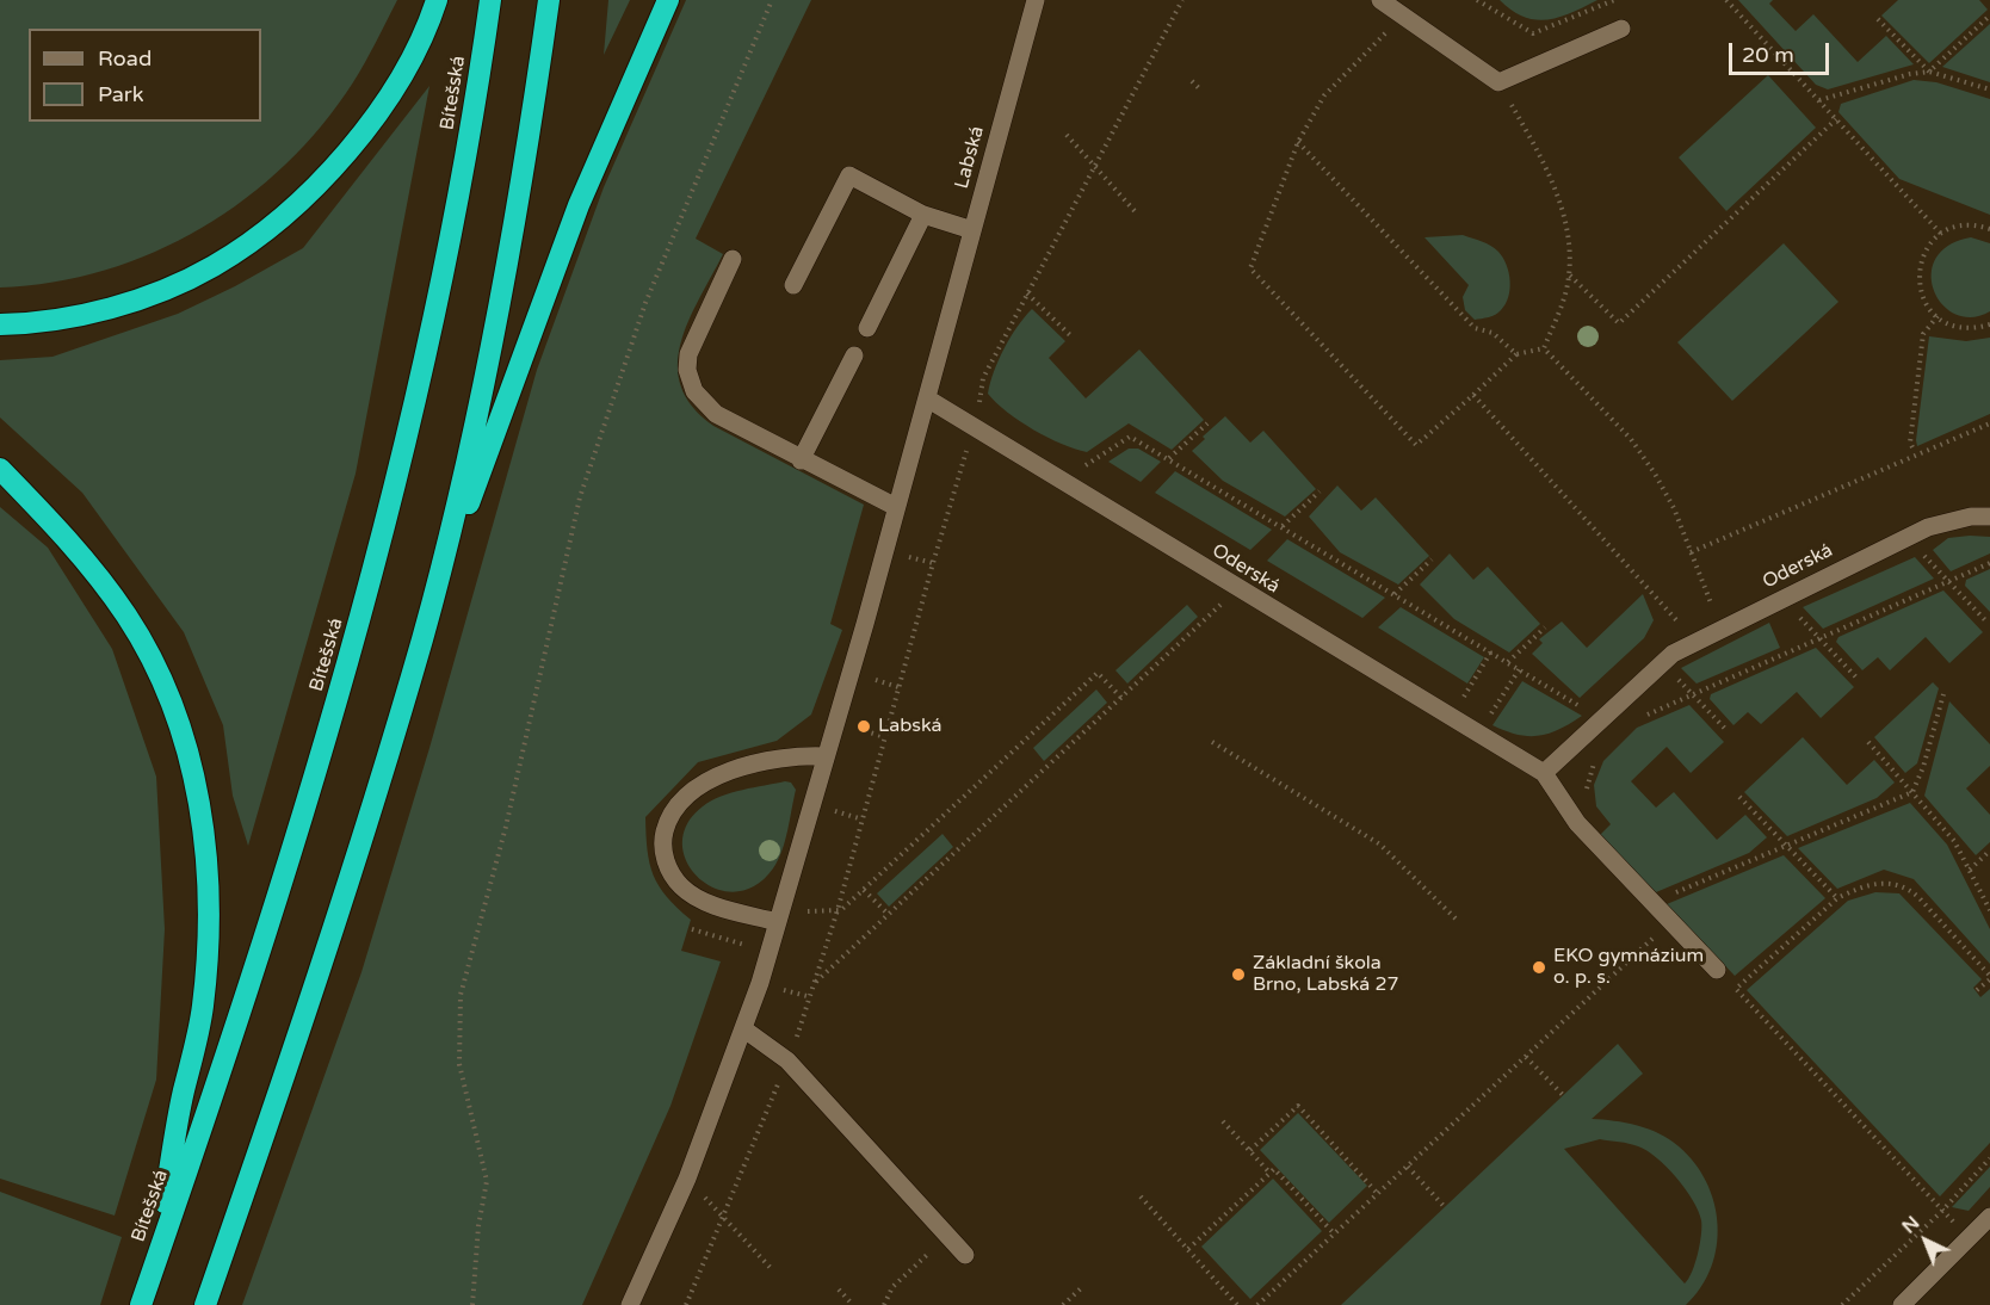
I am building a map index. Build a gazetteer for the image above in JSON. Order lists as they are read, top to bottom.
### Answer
{
  "streets": {
    "highway": ["Bítešská"],
    "street": ["Labská", "Oderská"]
  },
  "crossings": [
    ["Labská", "Oderská"]
  ],
  "places": ["Labská", "EKO gymnázium o. p. s.", "Základní škola Brno, Labská 27"],
  "legend": ["Road", "Park"],
  "scale_bar": "20 m",
  "north": "top left"
}
